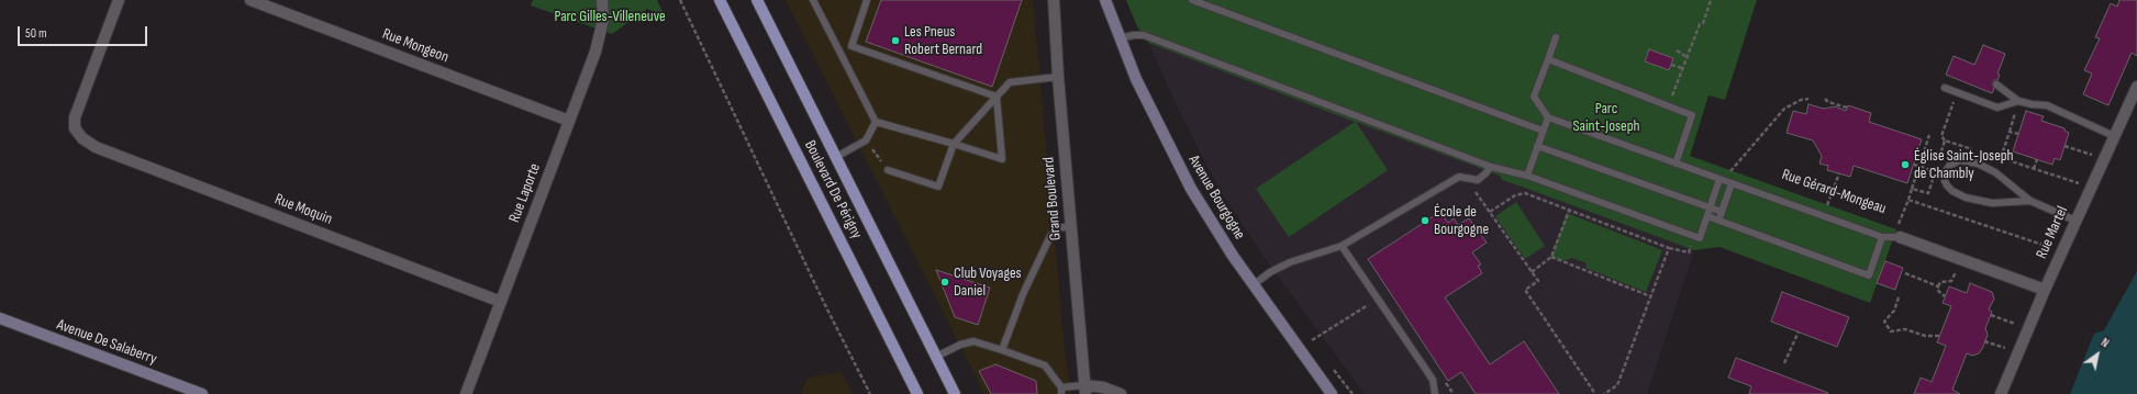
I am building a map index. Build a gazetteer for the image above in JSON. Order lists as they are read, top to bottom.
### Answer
{
  "streets": {
    "main road": ["Boulevard De Périgny"],
    "street": [
      "Rue Mongeon",
      "Rue Laporte",
      "Avenue Bourgogne",
      "Grand Boulevard",
      "Rue Moquin",
      "Rue Martel",
      "Avenue De Salaberry"
    ],
    "path": ["Rue Gérard-Mongeau"]
  },
  "crossings": [
    ["Rue Mongeon", "Rue Laporte"],
    ["Rue Laporte", "Rue Moquin"]
  ],
  "parks": ["Parc Gilles-Villeneuve", "Parc Saint-Joseph"],
  "places": [
    "Les Pneus Robert Bernard",
    "Église Saint-Joseph de Chambly",
    "École de Bourgogne",
    "Club Voyages Daniel"
  ],
  "scale_bar": "50 m",
  "north": "top right"
}
